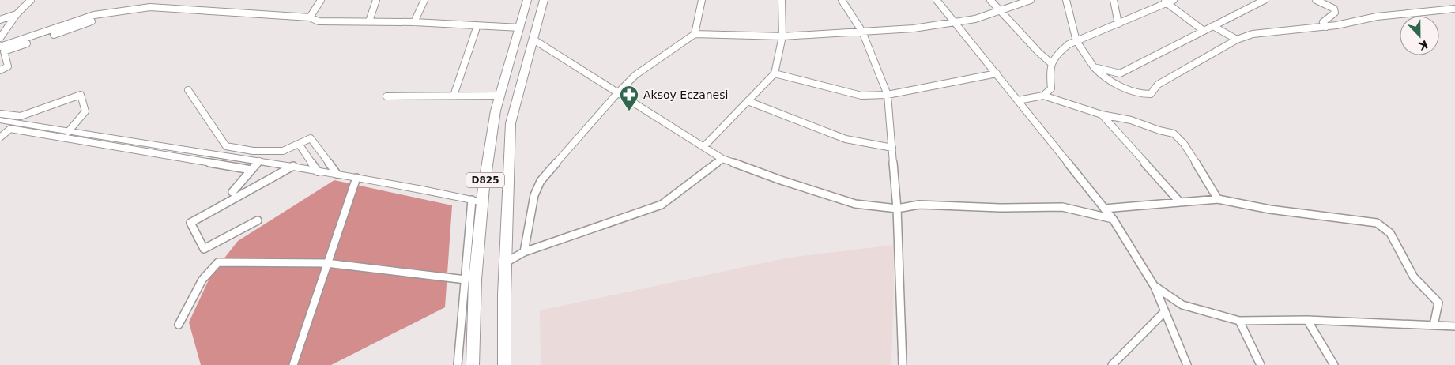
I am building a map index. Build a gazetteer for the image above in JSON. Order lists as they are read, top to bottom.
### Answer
{
  "streets": {
    "highway": ["D825"]
  },
  "places": {
    "pharmacy": ["Aksoy Eczanesi"]
  },
  "north": "bottom"
}
